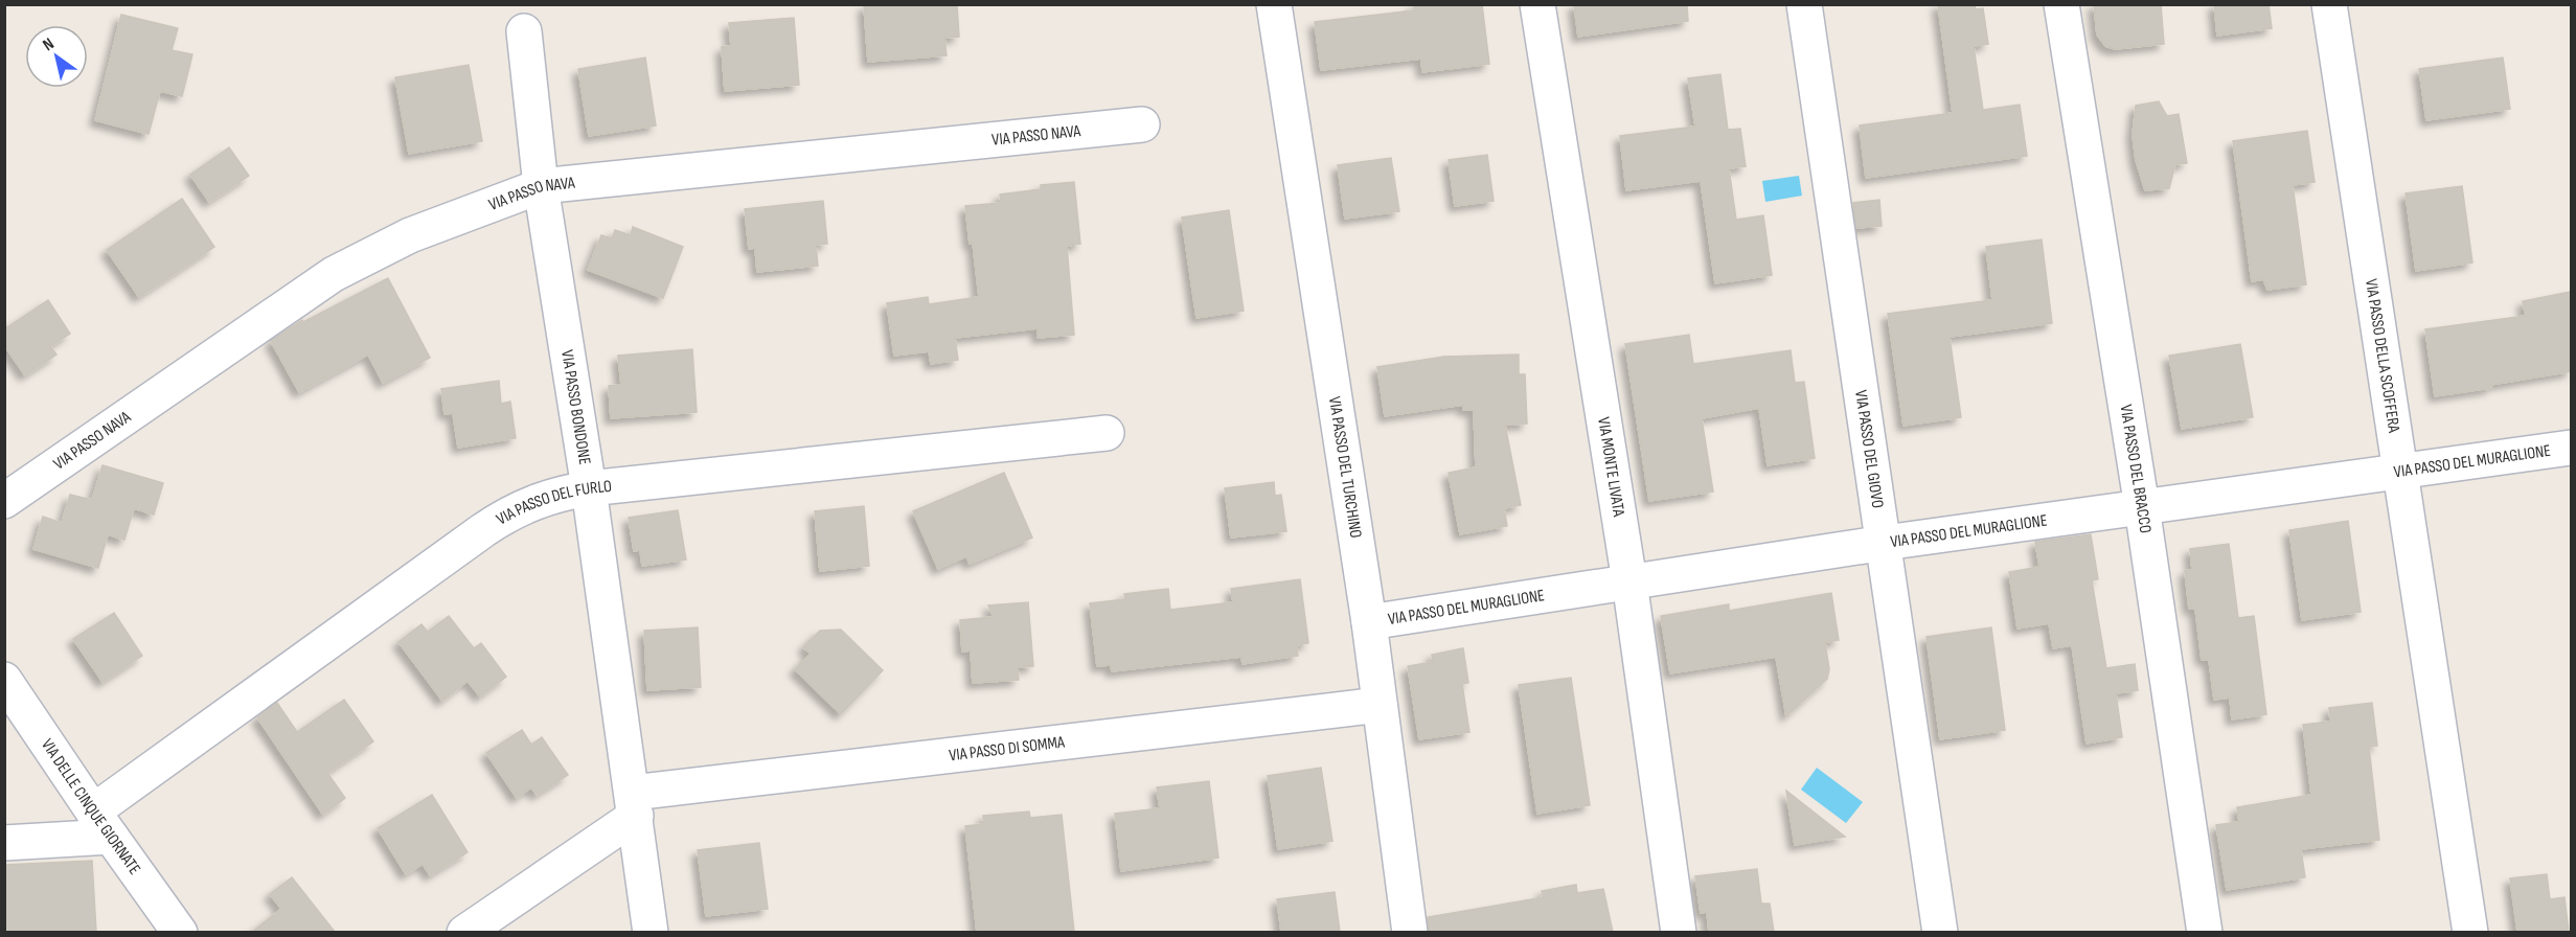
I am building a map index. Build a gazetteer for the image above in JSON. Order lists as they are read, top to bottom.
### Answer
{
  "streets": {
    "street": [
      "VIA PASSO NAVA",
      "VIA PASSO DELLA SCOFFERA",
      "VIA PASSO BONDONE",
      "VIA PASSO DEL GIOVO",
      "VIA PASSO DEL MURAGLIONE",
      "VIA PASSO DEL TURCHINO",
      "VIA MONTE LIVATA",
      "VIA PASSO DEL BRACCO",
      "VIA PASSO DEL FURLO",
      "VIA PASSO DI SOMMA",
      "VIA DELLE CINQUE GIORNATE"
    ]
  },
  "crossings": [
    ["VIA PASSO NAVA", "VIA PASSO BONDONE"],
    ["VIA PASSO DELLA SCOFFERA", "VIA PASSO DEL MURAGLIONE"],
    ["VIA PASSO BONDONE", "VIA PASSO DEL FURLO"],
    ["VIA PASSO BONDONE", "VIA PASSO DI SOMMA"],
    ["VIA PASSO DEL GIOVO", "VIA PASSO DEL MURAGLIONE"],
    ["VIA PASSO DEL MURAGLIONE", "VIA PASSO DEL TURCHINO"],
    ["VIA PASSO DEL MURAGLIONE", "VIA MONTE LIVATA"],
    ["VIA PASSO DEL MURAGLIONE", "VIA PASSO DEL BRACCO"],
    ["VIA PASSO DEL TURCHINO", "VIA PASSO DI SOMMA"],
    ["VIA PASSO DEL FURLO", "VIA DELLE CINQUE GIORNATE"]
  ],
  "north": "top left"
}
